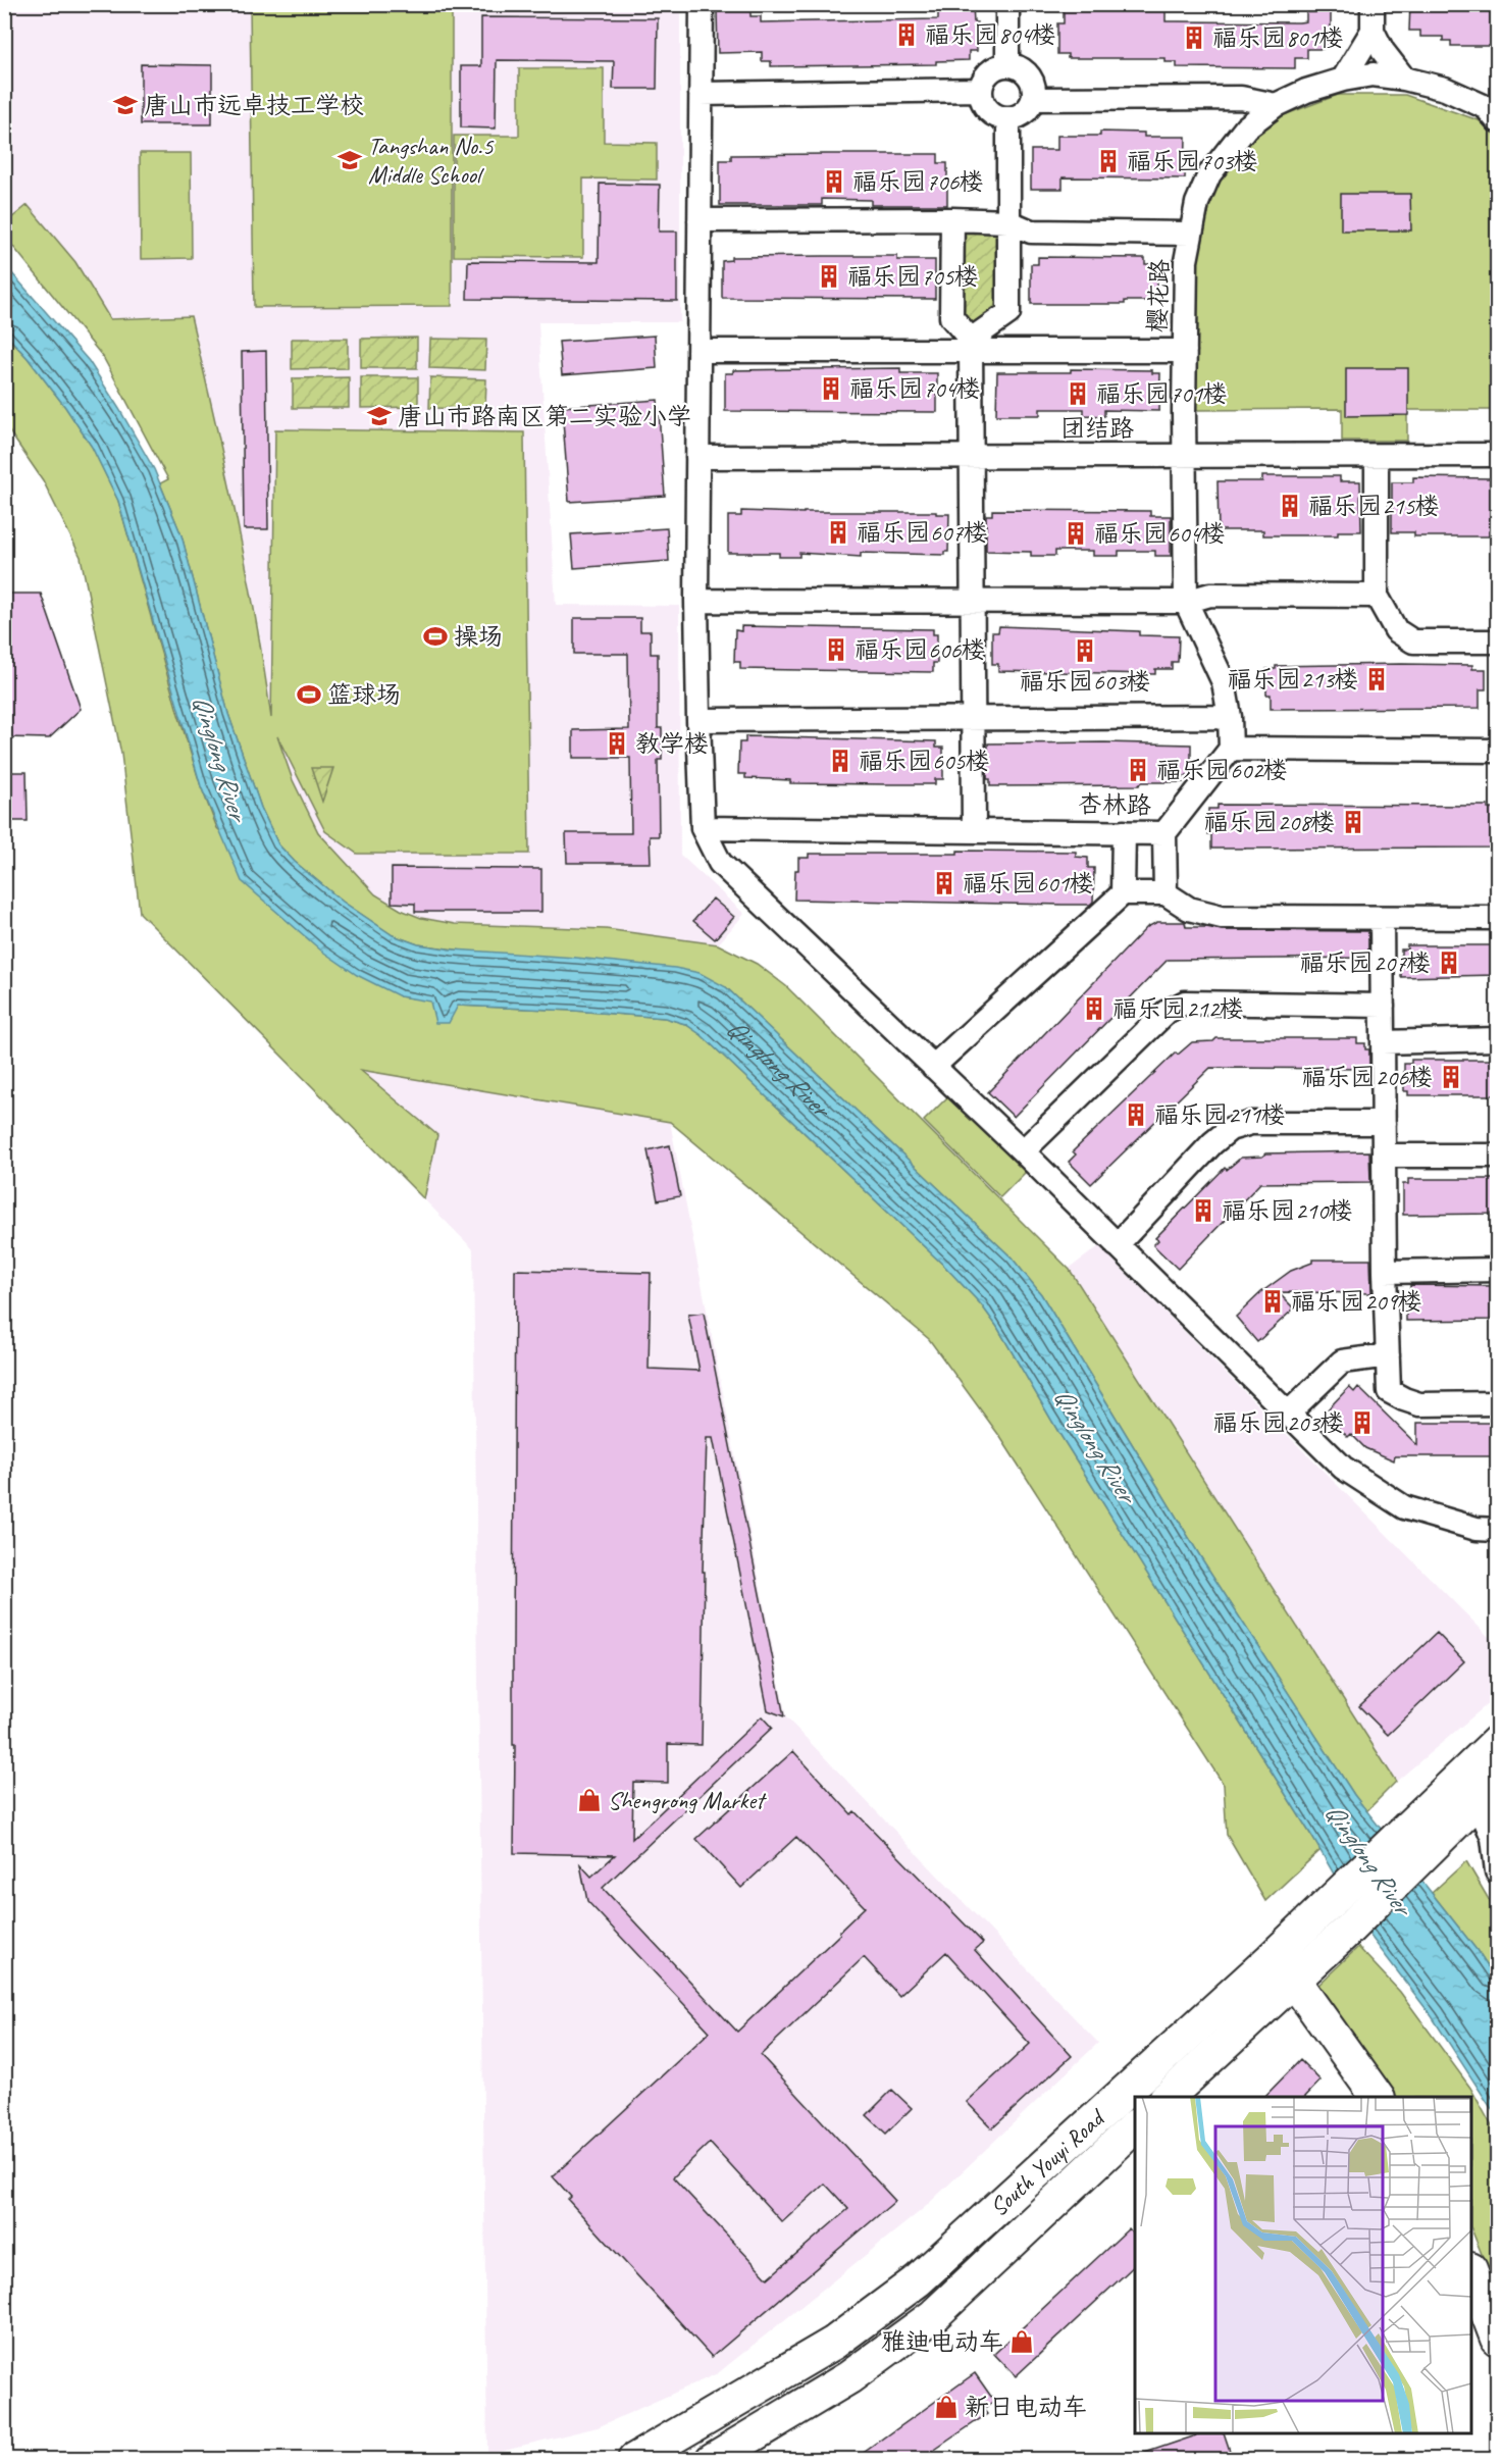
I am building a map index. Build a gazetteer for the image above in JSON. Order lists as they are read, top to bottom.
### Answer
{
  "streets": {
    "main road": ["South Youyi Road"],
    "street": ["樱花路", "团结路", "杏林路"]
  },
  "crossings": [
    ["樱花路", "团结路"]
  ],
  "water": ["Qinglong River"],
  "places": {
    "building": [
      "福乐园804楼",
      "福乐园801楼",
      "福乐园703楼",
      "福乐园706楼",
      "福乐园705楼",
      "福乐园704楼",
      "福乐园701楼",
      "福乐园215楼",
      "福乐园607楼",
      "福乐园604楼",
      "福乐园606楼",
      "福乐园603楼",
      "福乐园213楼",
      "教学楼",
      "福乐园605楼",
      "福乐园602楼",
      "福乐园208楼",
      "福乐园601楼",
      "福乐园207楼",
      "福乐园212楼",
      "福乐园206楼",
      "福乐园211楼",
      "福乐园210楼",
      "福乐园209楼",
      "福乐园203楼"
    ],
    "school or university": ["唐山市远卓技工学校", "Tangshan No.5 Middle School", "唐山市路南区第二实验小学"],
    "sports": ["操场", "篮球场"],
    "shop": ["Shengrong Market", "雅迪电动车", "新日电动车"]
  }
}
